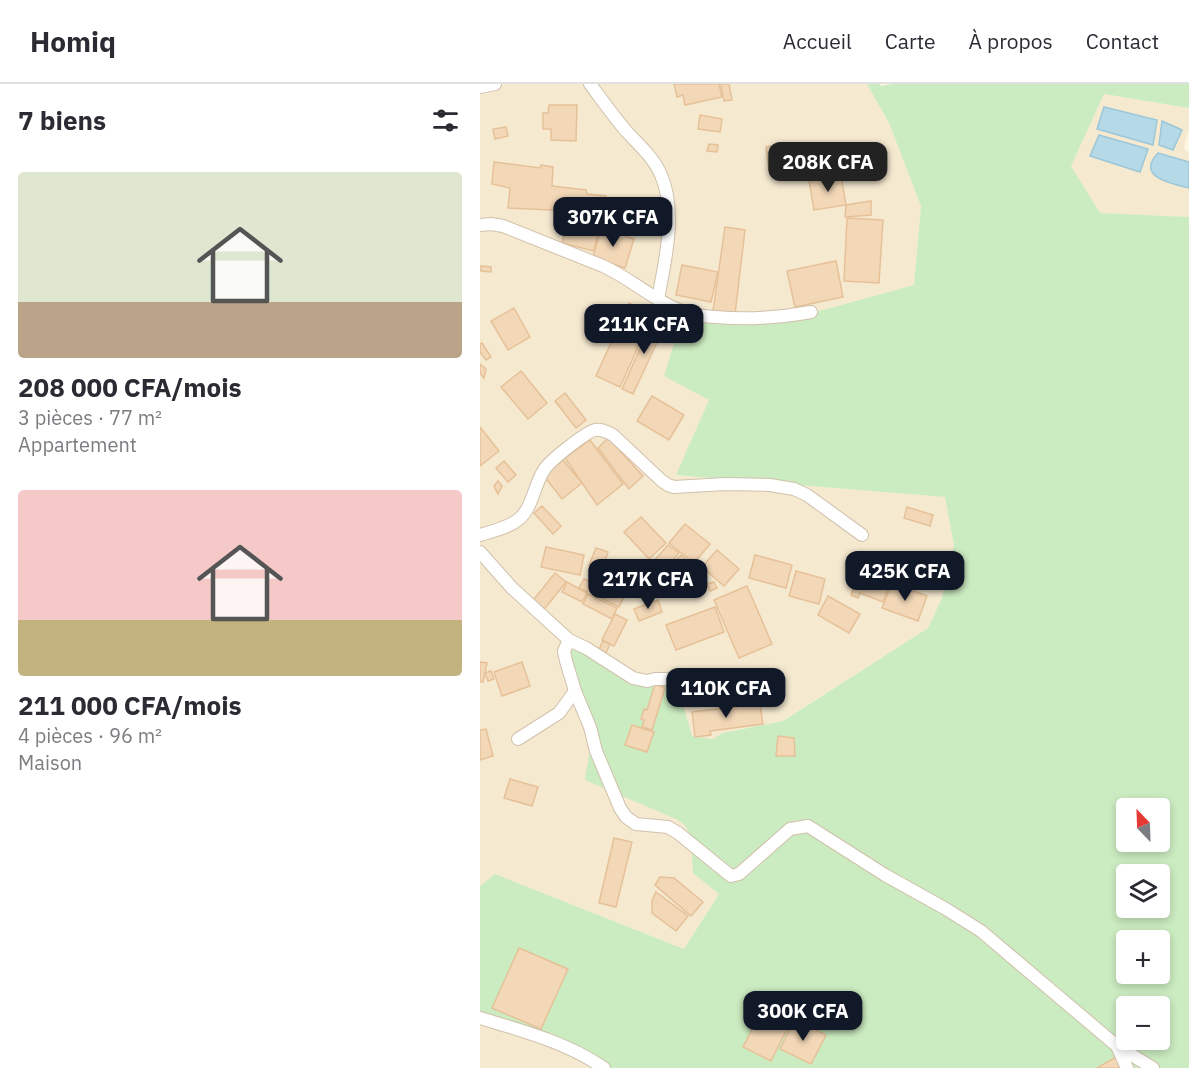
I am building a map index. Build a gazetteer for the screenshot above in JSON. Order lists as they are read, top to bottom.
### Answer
{
  "north": "top left",
  "page": {
    "header": "Homiq",
    "nav": [
      "Accueil",
      "Carte",
      "À propos",
      "Contact"
    ],
    "heading": "7 biens",
    "price": [
      "208K CFA",
      "307K CFA",
      "211K CFA",
      "425K CFA",
      "217K CFA",
      "110K CFA",
      "300K CFA"
    ],
    "list": [
      {
        "name": "208 000 CFA/mois",
        "note": "3 pièces · 77 m² · Appartement"
      },
      {
        "name": "211 000 CFA/mois",
        "note": "4 pièces · 96 m² · Maison"
      }
    ],
    "map_buttons": ["+", "−"]
  }
}
